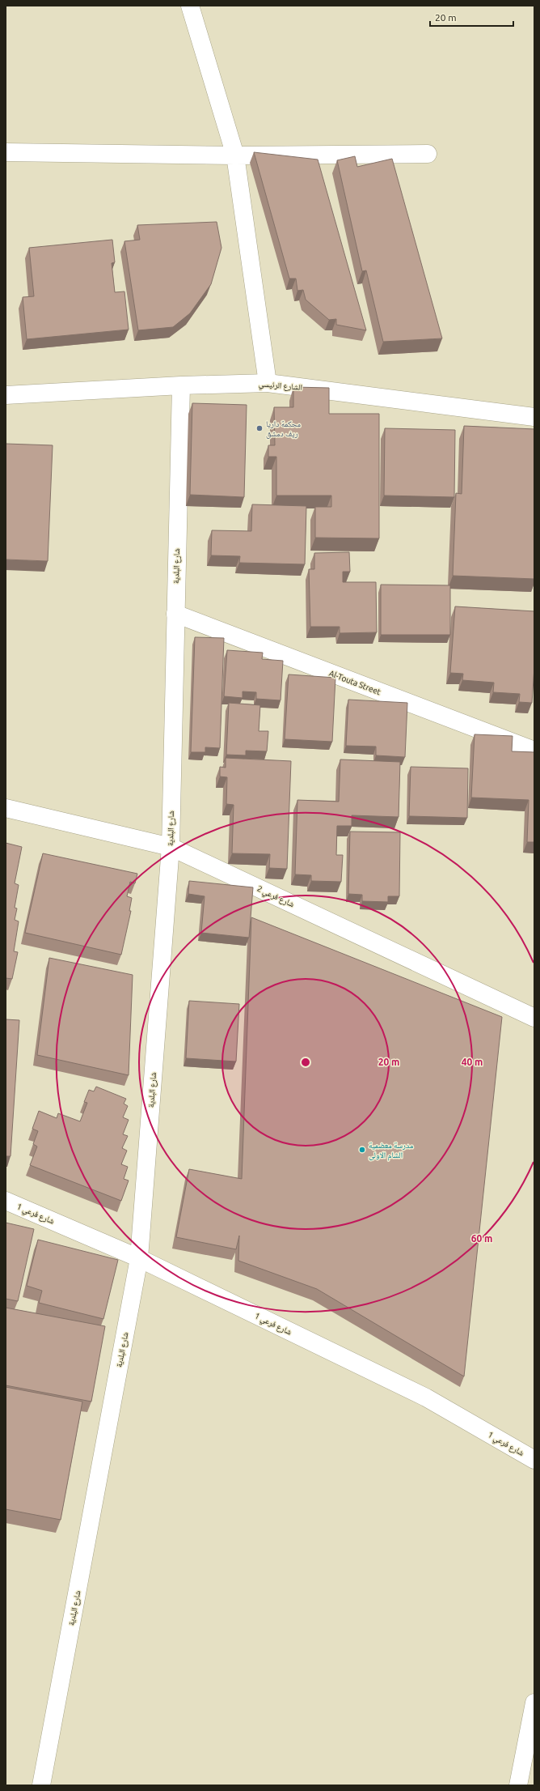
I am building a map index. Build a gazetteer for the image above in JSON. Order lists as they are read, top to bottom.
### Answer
{
  "streets": {
    "street": [
      "الشارع الرئيسي",
      "شارع البلدية",
      "Al-Touta Street",
      "شارع فرعي 2",
      "شارع فرعي 1"
    ]
  },
  "crossings": [
    ["الشارع الرئيسي", "شارع البلدية"],
    ["شارع البلدية", "Al-Touta Street"],
    ["شارع البلدية", "شارع فرعي 2"],
    ["شارع البلدية", "شارع فرعي 1"]
  ],
  "places": ["محكمة داريا ريف دمشق", "مدرسة معضمية الشام الاولى"],
  "scale_bar": "20 m",
  "rings": ["20 m", "40 m", "60 m"]
}
